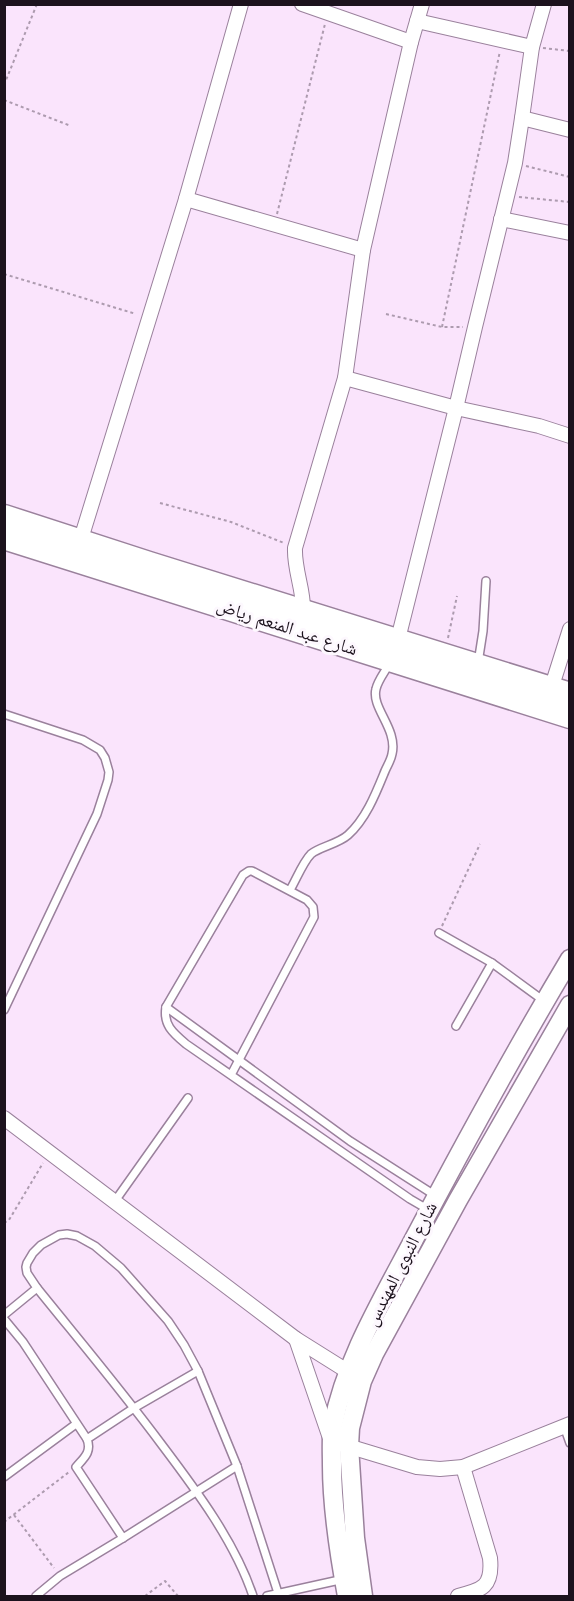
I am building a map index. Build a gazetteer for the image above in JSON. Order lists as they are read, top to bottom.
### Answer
{
  "streets": {
    "highway": ["شارع عبد المنعم رياض"],
    "street": ["شارع النبوى المهندس"]
  }
}
